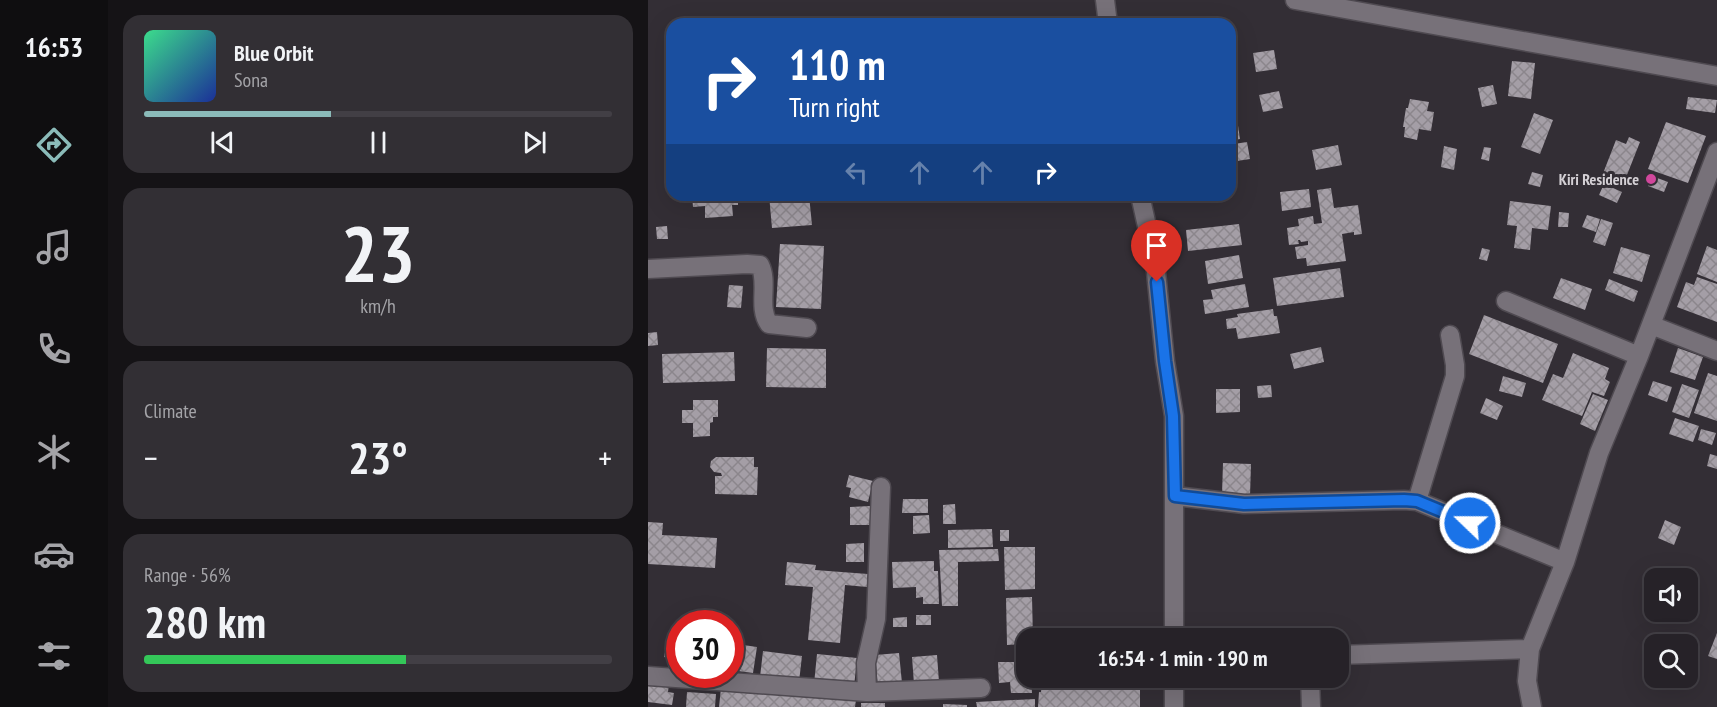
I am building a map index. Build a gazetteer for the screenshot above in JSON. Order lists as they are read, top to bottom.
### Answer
{
  "places": ["Kiri Residence"],
  "page": {
    "tabs": "16:53",
    "turn": ["110 m", "Turn right"],
    "song": ["Blue Orbit", "Sona"],
    "tile": [
      ["23", "km/h"],
      "Climate",
      ["Range · 56%", "280 km"]
    ],
    "heat": ["−", "23°", "+"],
    "limit": "30",
    "trip": "16:54 · 1 min · 190 m"
  }
}
